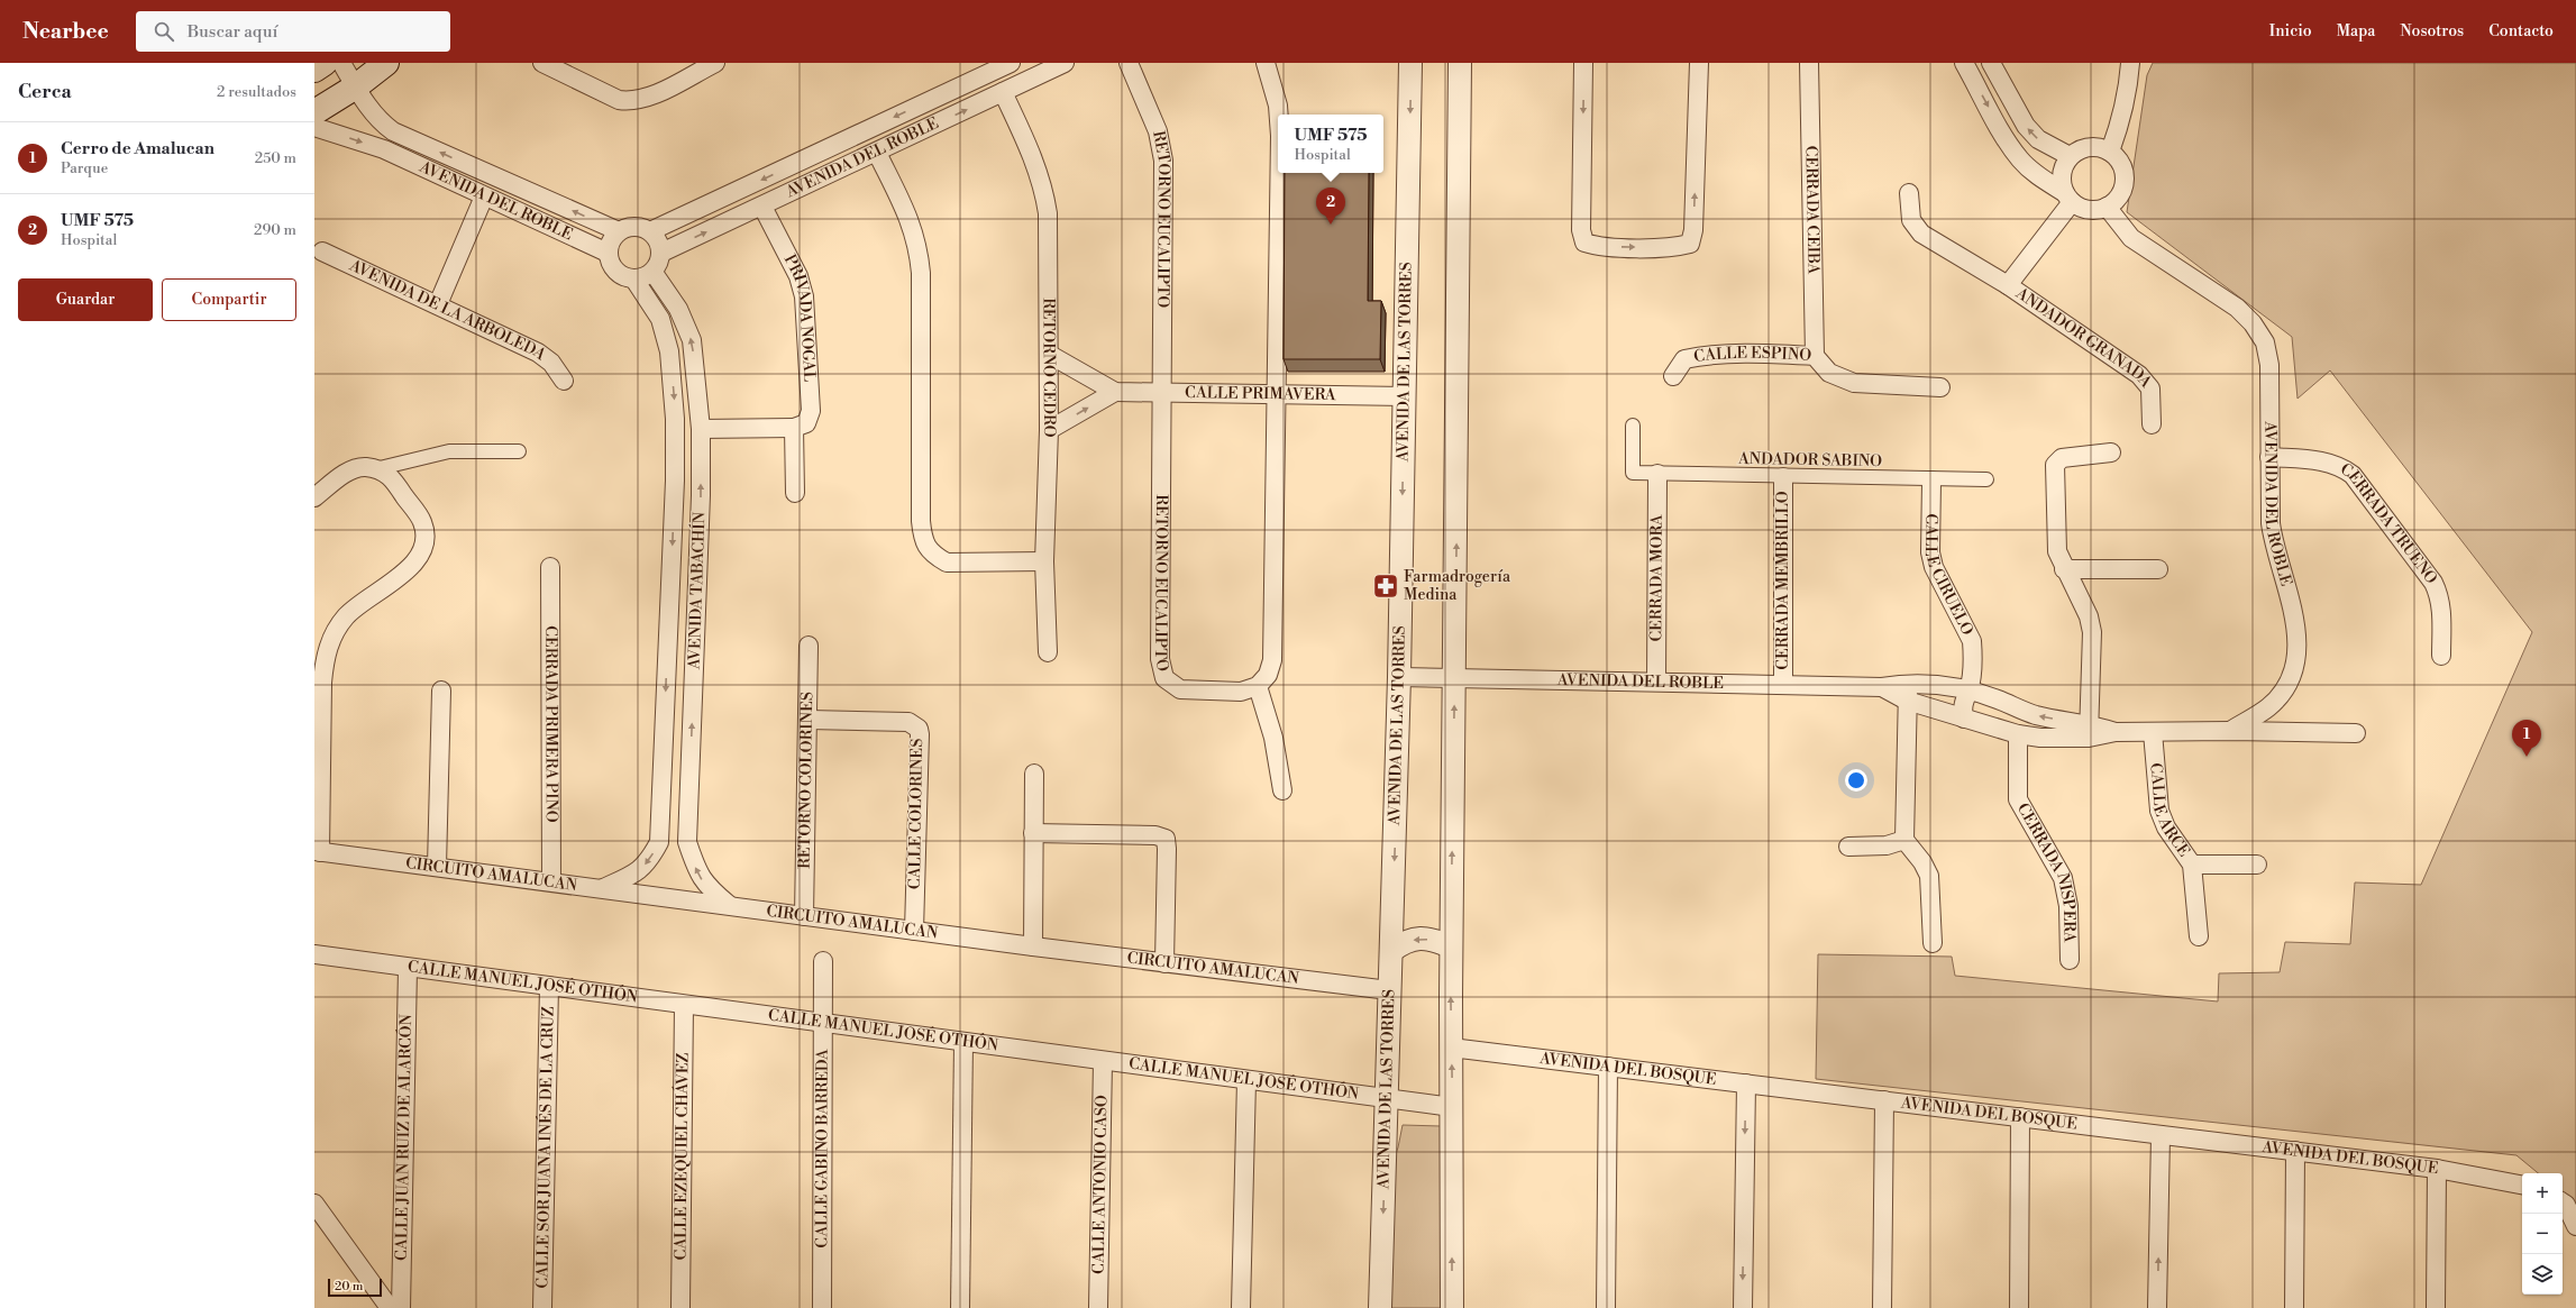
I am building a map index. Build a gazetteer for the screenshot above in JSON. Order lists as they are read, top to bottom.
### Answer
{
  "streets": {
    "street": [
      "AVENIDA DEL ROBLE",
      "CERRADA CEIBA",
      "RETORNO EUCALIPTO",
      "AVENIDA DE LA ARBOLEDA",
      "PRIVADA NOGAL",
      "ANDADOR GRANADA",
      "CALLE ESPINO",
      "AVENIDA DE LAS TORRES",
      "RETORNO CEDRO",
      "CALLE PRIMAVERA",
      "ANDADOR SABINO",
      "CERRADA TRUENO",
      "CALLE CIRUELO",
      "CERRADA MORA",
      "CERRADA MEMBRILLO",
      "AVENIDA TABACHÍN",
      "CERRADA PRIMERA PINO",
      "RETORNO COLORINES",
      "CALLE ARCE",
      "CALLE COLORINES",
      "CIRCUITO AMALUCAN",
      "CERRADA NISPERA",
      "CALLE MANUEL JOSÉ OTHÓN",
      "AVENIDA DEL BOSQUE",
      "CALLE JUAN RUIZ DE ALARCÓN",
      "CALLE SOR JUANA INÉS DE LA CRUZ",
      "CALLE GABINO BARREDA",
      "CALLE EZEQUIEL CHÁVEZ",
      "CALLE ANTONIO CASO"
    ]
  },
  "crossings": [
    ["AVENIDA DEL ROBLE", "PRIVADA NOGAL"],
    ["AVENIDA DEL ROBLE", "AVENIDA DE LAS TORRES"],
    ["AVENIDA DEL ROBLE", "RETORNO CEDRO"],
    ["AVENIDA DEL ROBLE", "CERRADA TRUENO"],
    ["AVENIDA DEL ROBLE", "CALLE CIRUELO"],
    ["AVENIDA DEL ROBLE", "CERRADA MORA"],
    ["AVENIDA DEL ROBLE", "CERRADA MEMBRILLO"],
    ["AVENIDA DEL ROBLE", "AVENIDA TABACHÍN"],
    ["AVENIDA DEL ROBLE", "CALLE ARCE"],
    ["AVENIDA DEL ROBLE", "CERRADA NISPERA"],
    ["CERRADA CEIBA", "CALLE ESPINO"],
    ["RETORNO EUCALIPTO", "CALLE PRIMAVERA"],
    ["AVENIDA DE LAS TORRES", "CALLE PRIMAVERA"],
    ["AVENIDA DE LAS TORRES", "CIRCUITO AMALUCAN"],
    ["AVENIDA DE LAS TORRES", "CALLE MANUEL JOSÉ OTHÓN"],
    ["RETORNO CEDRO", "CALLE PRIMAVERA"],
    ["ANDADOR SABINO", "CALLE CIRUELO"],
    ["ANDADOR SABINO", "CERRADA MORA"],
    ["ANDADOR SABINO", "CERRADA MEMBRILLO"],
    ["AVENIDA TABACHÍN", "CIRCUITO AMALUCAN"],
    ["CERRADA PRIMERA PINO", "CIRCUITO AMALUCAN"],
    ["RETORNO COLORINES", "CALLE COLORINES"],
    ["RETORNO COLORINES", "CIRCUITO AMALUCAN"],
    ["CALLE COLORINES", "CIRCUITO AMALUCAN"],
    ["CALLE MANUEL JOSÉ OTHÓN", "CALLE JUAN RUIZ DE ALARCÓN"],
    ["CALLE MANUEL JOSÉ OTHÓN", "CALLE SOR JUANA INÉS DE LA CRUZ"],
    ["CALLE MANUEL JOSÉ OTHÓN", "CALLE GABINO BARREDA"],
    ["CALLE MANUEL JOSÉ OTHÓN", "CALLE EZEQUIEL CHÁVEZ"],
    ["CALLE MANUEL JOSÉ OTHÓN", "CALLE ANTONIO CASO"]
  ],
  "places": {
    "pharmacy": ["Farmadrogería Medina"]
  },
  "scale_bar": "20 m",
  "page": {
    "header": "Nearbee",
    "search": "Buscar aquí",
    "nav": [
      "Inicio",
      "Mapa",
      "Nosotros",
      "Contacto"
    ],
    "heading": ["Cerca", "2 resultados"],
    "popup": ["UMF 575", "Hospital"],
    "list": [
      {
        "mark": "1",
        "name": "Cerro de Amalucan",
        "note": "Parque",
        "value": "250 m"
      },
      {
        "mark": "2",
        "name": "UMF 575",
        "note": "Hospital",
        "value": "290 m"
      }
    ],
    "pins": ["2", "1"],
    "buttons": ["Guardar", "Compartir"],
    "map_buttons": ["+", "−"],
    "scale": "20 m"
  }
}
